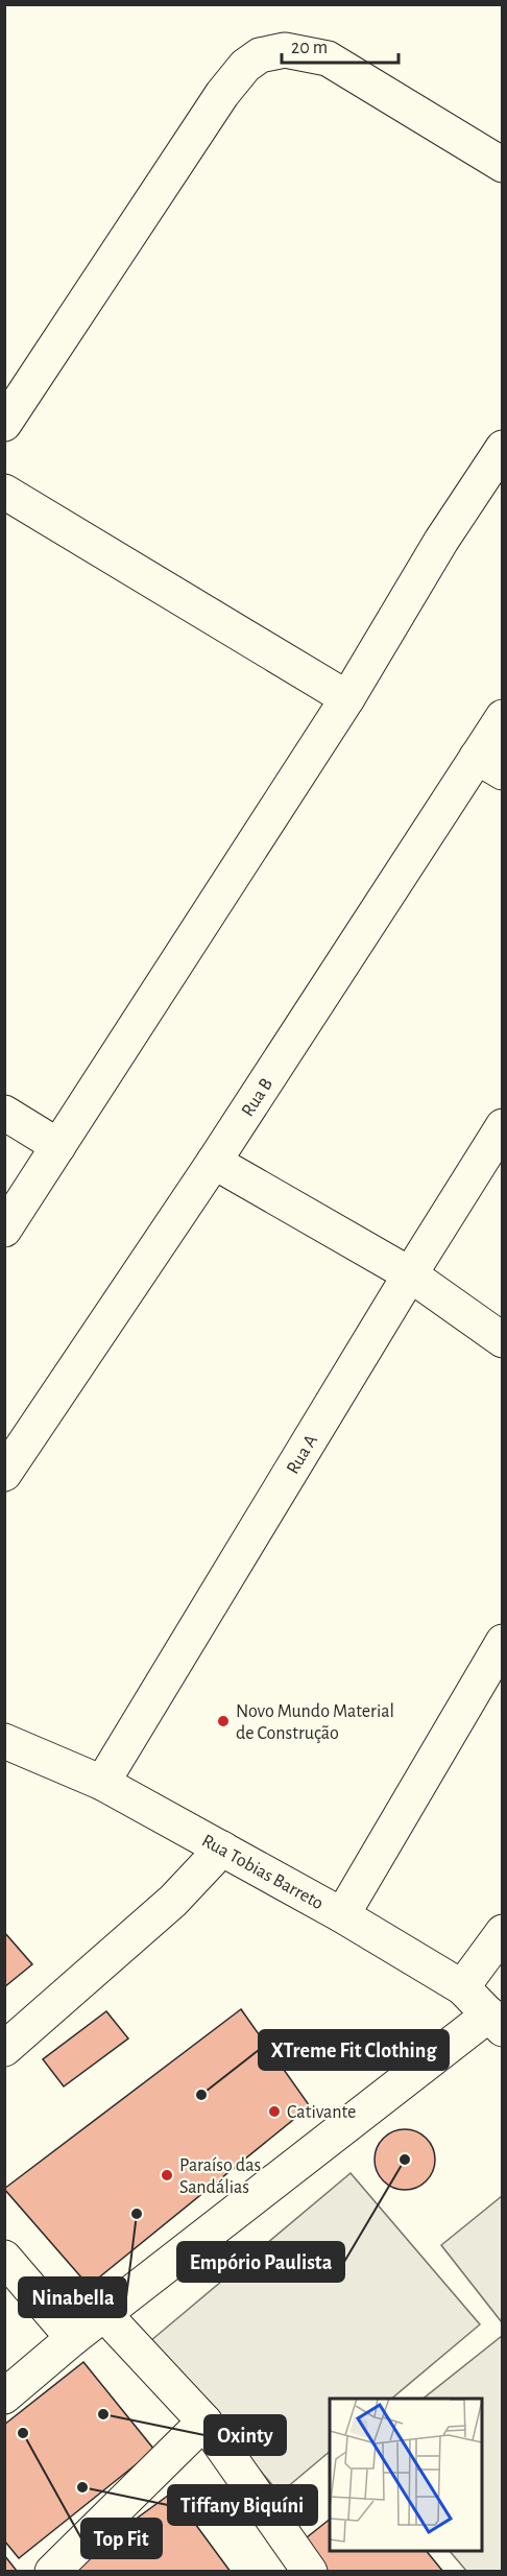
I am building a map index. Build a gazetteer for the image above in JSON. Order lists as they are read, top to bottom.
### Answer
{
  "streets": {
    "street": ["Rua B", "Rua A", "Rua Tobias Barreto"]
  },
  "crossings": [
    ["Rua A", "Rua Tobias Barreto"]
  ],
  "places": [
    "Novo Mundo Material de Construção",
    "XTreme Fit Clothing",
    "Cativante",
    "Empório Paulista",
    "Paraíso das Sandálias",
    "Ninabella",
    "Oxinty",
    "Top Fit",
    "Tiffany Biquíni"
  ],
  "scale_bar": "20 m"
}
